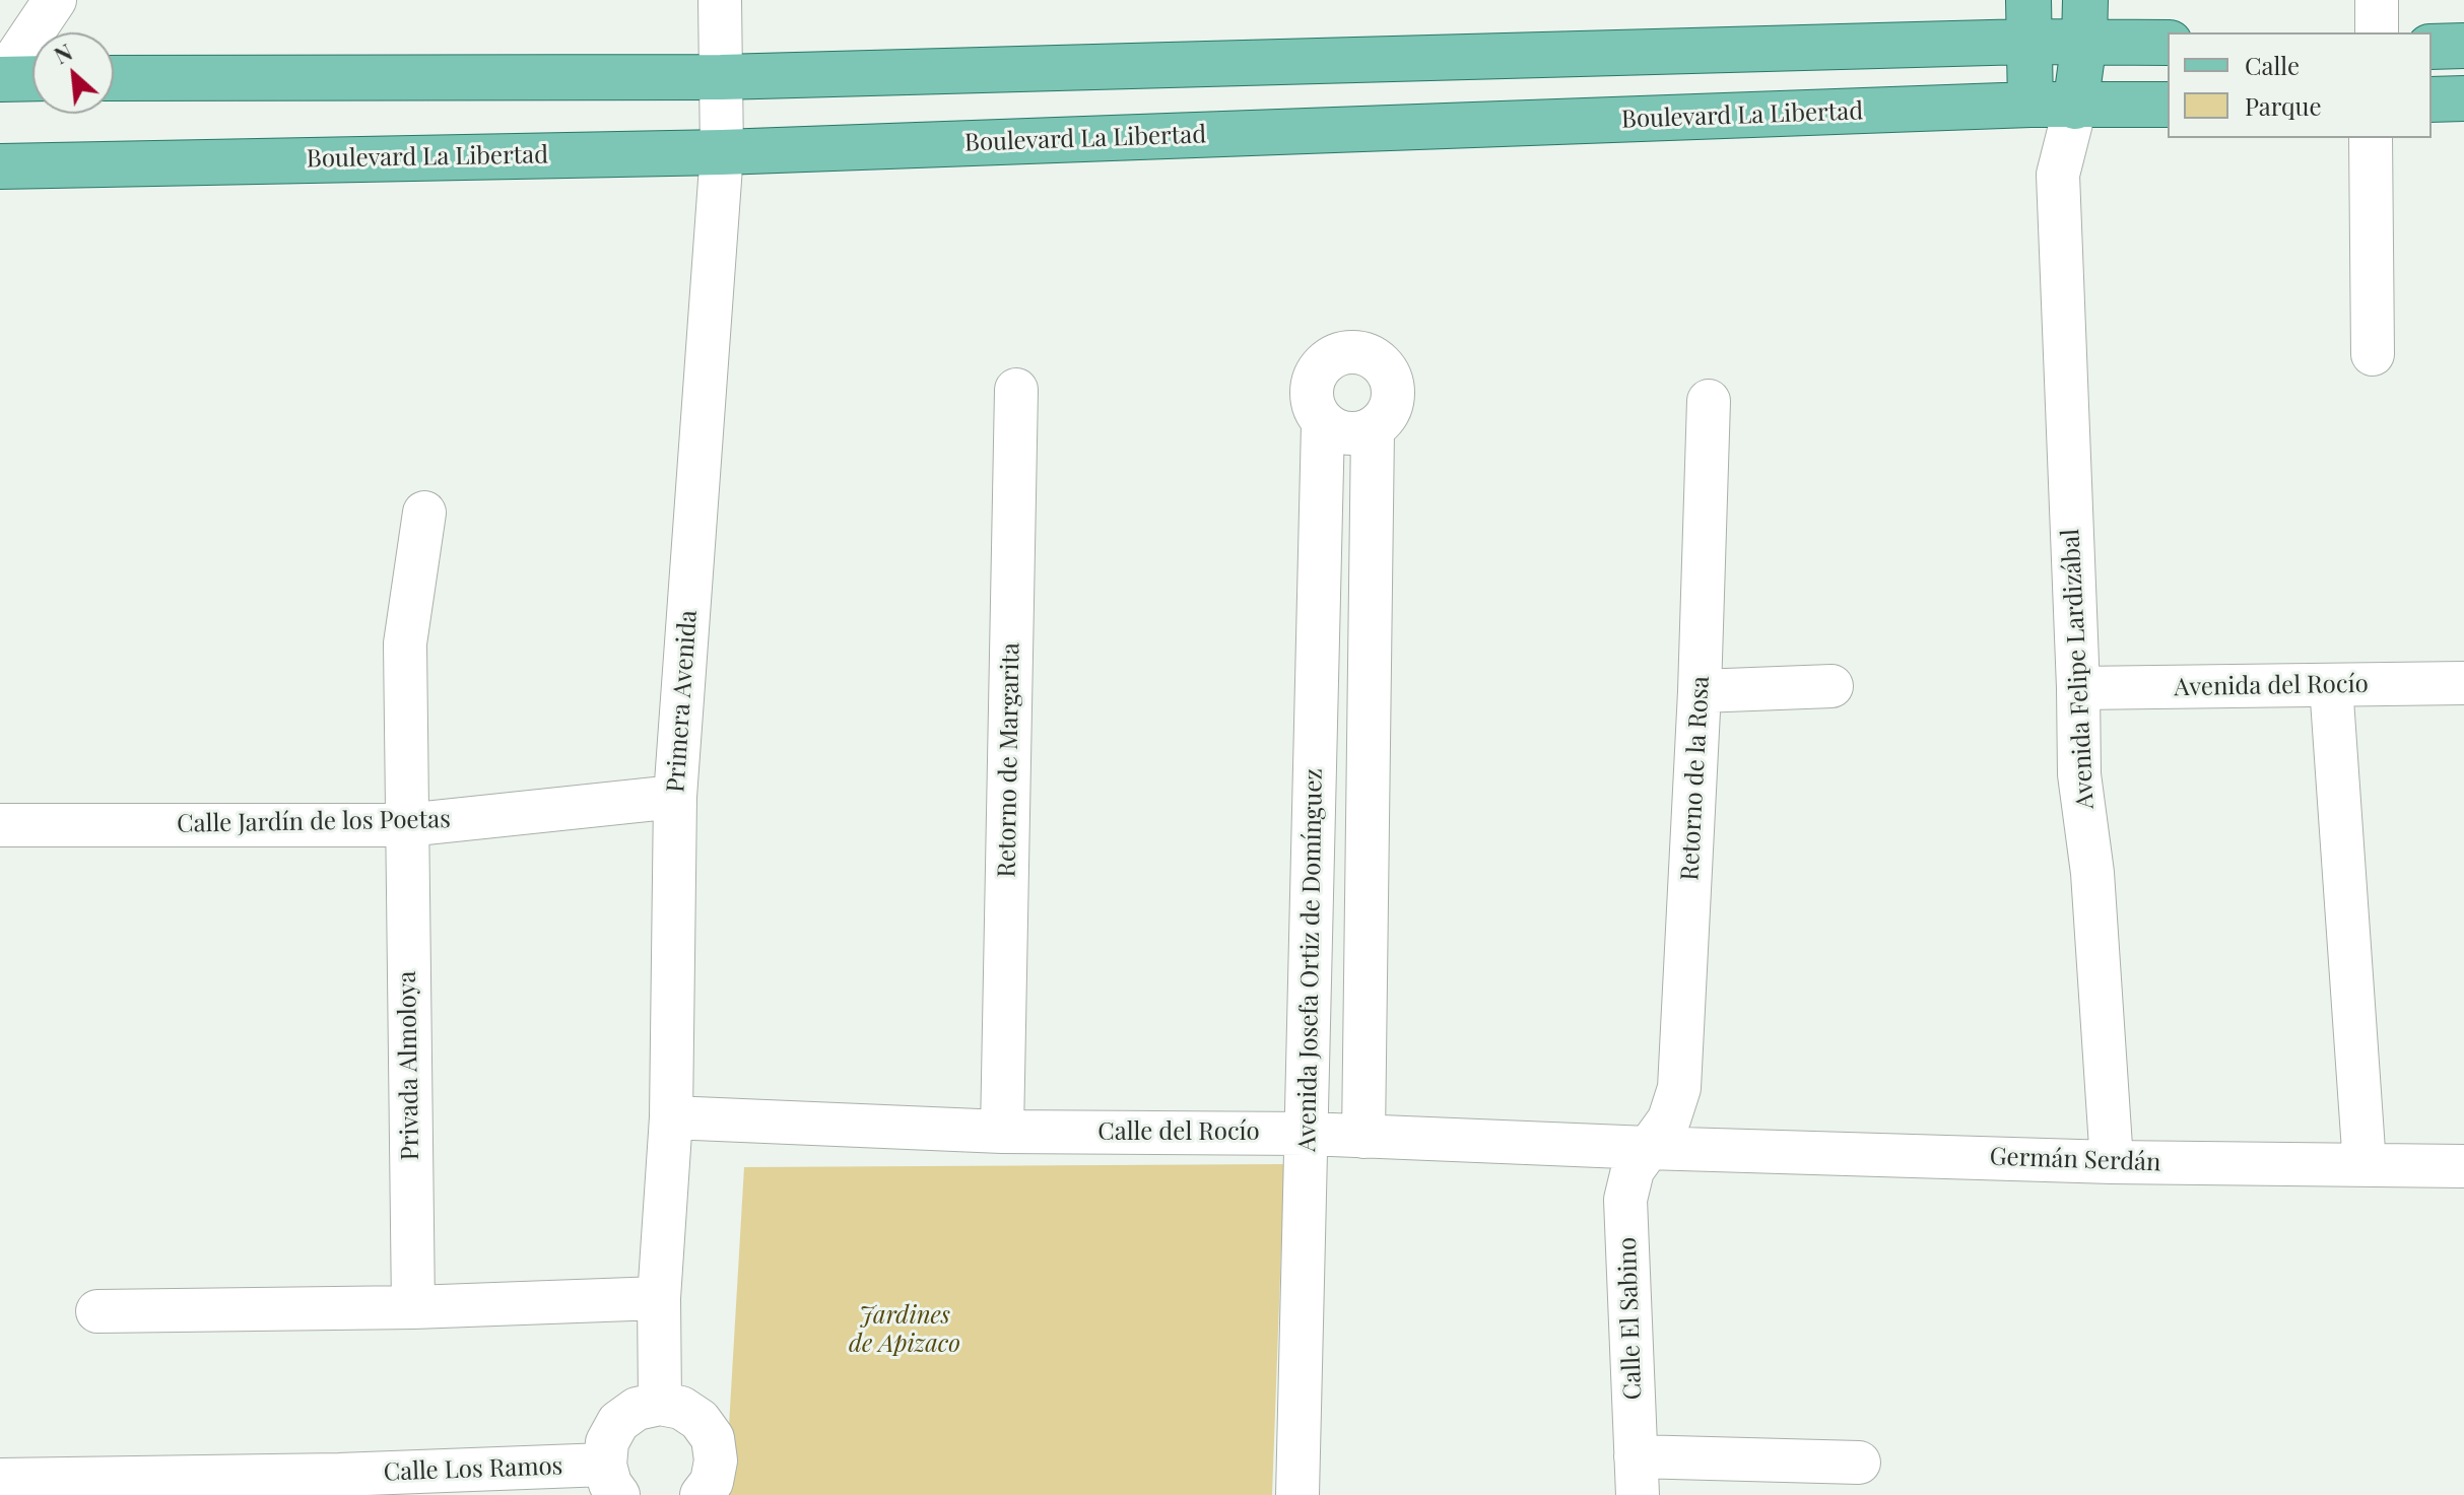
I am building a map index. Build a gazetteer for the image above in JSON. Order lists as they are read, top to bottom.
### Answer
{
  "streets": {
    "main road": ["Boulevard La Libertad"],
    "street": [
      "Avenida Felipe Lardizábal",
      "Avenida del Rocío",
      "Primera Avenida",
      "Retorno de Margarita",
      "Retorno de la Rosa",
      "Calle Jardín de los Poetas",
      "Avenida Josefa Ortiz de Domínguez",
      "Privada Almoloya",
      "Calle del Rocío",
      "Germán Serdán",
      "Calle El Sabino",
      "Calle Los Ramos"
    ]
  },
  "crossings": [
    ["Boulevard La Libertad", "Avenida Felipe Lardizábal"],
    ["Boulevard La Libertad", "Primera Avenida"],
    ["Avenida Felipe Lardizábal", "Avenida del Rocío"],
    ["Avenida Felipe Lardizábal", "Germán Serdán"],
    ["Primera Avenida", "Calle Jardín de los Poetas"],
    ["Primera Avenida", "Calle del Rocío"],
    ["Retorno de Margarita", "Calle del Rocío"],
    ["Retorno de la Rosa", "Calle del Rocío"],
    ["Retorno de la Rosa", "Germán Serdán"],
    ["Retorno de la Rosa", "Calle El Sabino"],
    ["Calle Jardín de los Poetas", "Privada Almoloya"],
    ["Avenida Josefa Ortiz de Domínguez", "Calle del Rocío"],
    ["Calle del Rocío", "Germán Serdán"],
    ["Calle del Rocío", "Calle El Sabino"],
    ["Germán Serdán", "Calle El Sabino"]
  ],
  "parks": ["Jardines de Apizaco"],
  "legend": ["Calle", "Parque"],
  "north": "top left"
}
